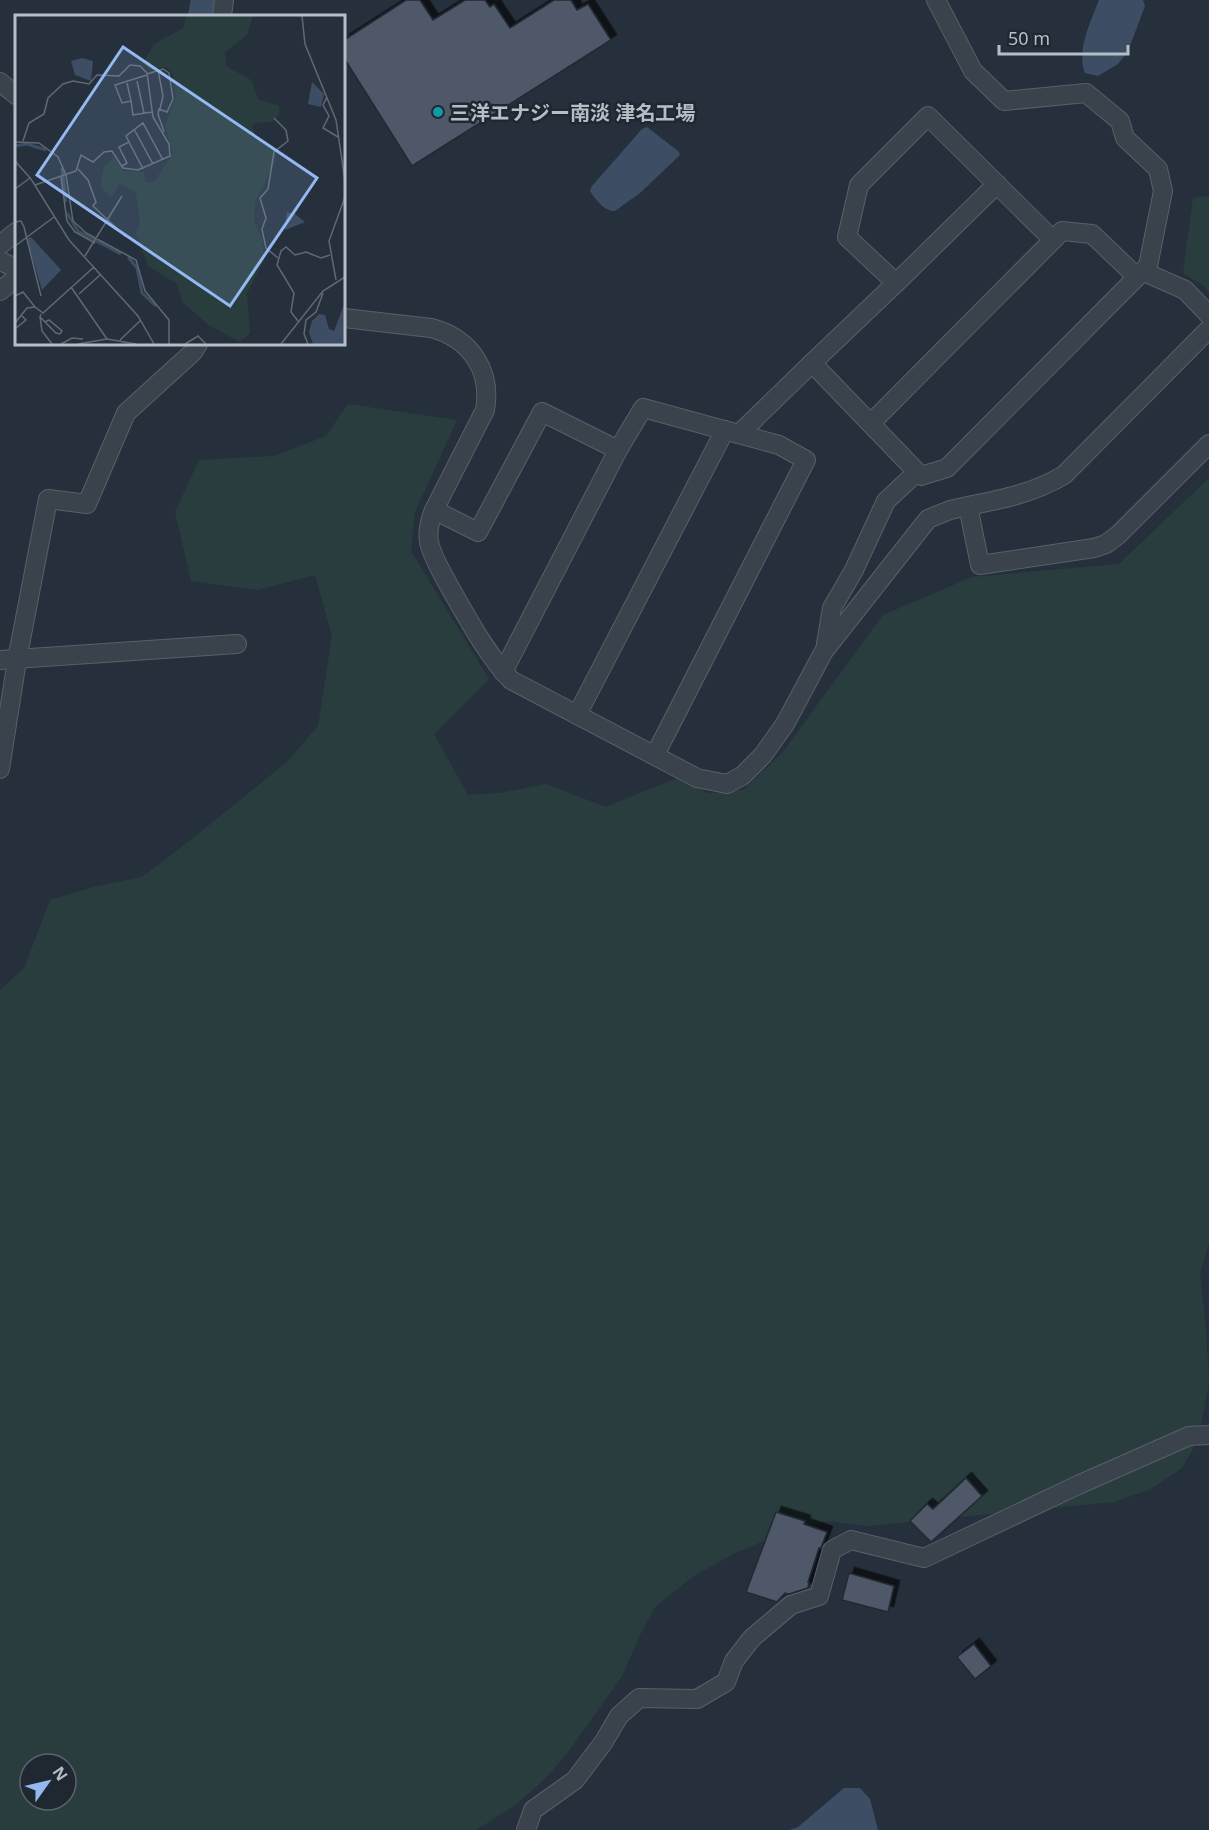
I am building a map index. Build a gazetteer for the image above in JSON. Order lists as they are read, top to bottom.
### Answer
{
  "places": ["三洋エナジー南淡 津名工場"],
  "scale_bar": "50 m",
  "north": "top right"
}
